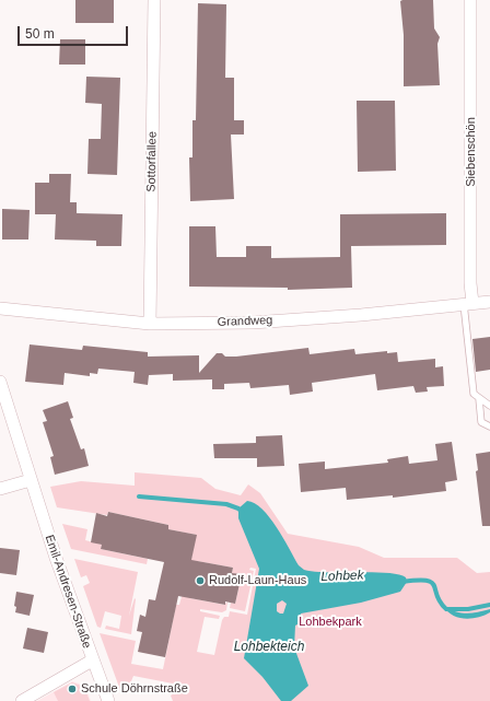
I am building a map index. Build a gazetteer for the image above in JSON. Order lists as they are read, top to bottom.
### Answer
{
  "streets": {
    "street": [
      "Siebenschön",
      "Sottorfallee",
      "Grandweg",
      "Emil-Andresen-Straße"
    ]
  },
  "crossings": [
    ["Siebenschön", "Grandweg"],
    ["Sottorfallee", "Grandweg"]
  ],
  "water": ["Lohbek", "Lohbekteich"],
  "parks": ["Lohbekpark"],
  "places": ["Rudolf-Laun-Haus", "Schule Döhrnstraße"],
  "scale_bar": "50 m"
}
